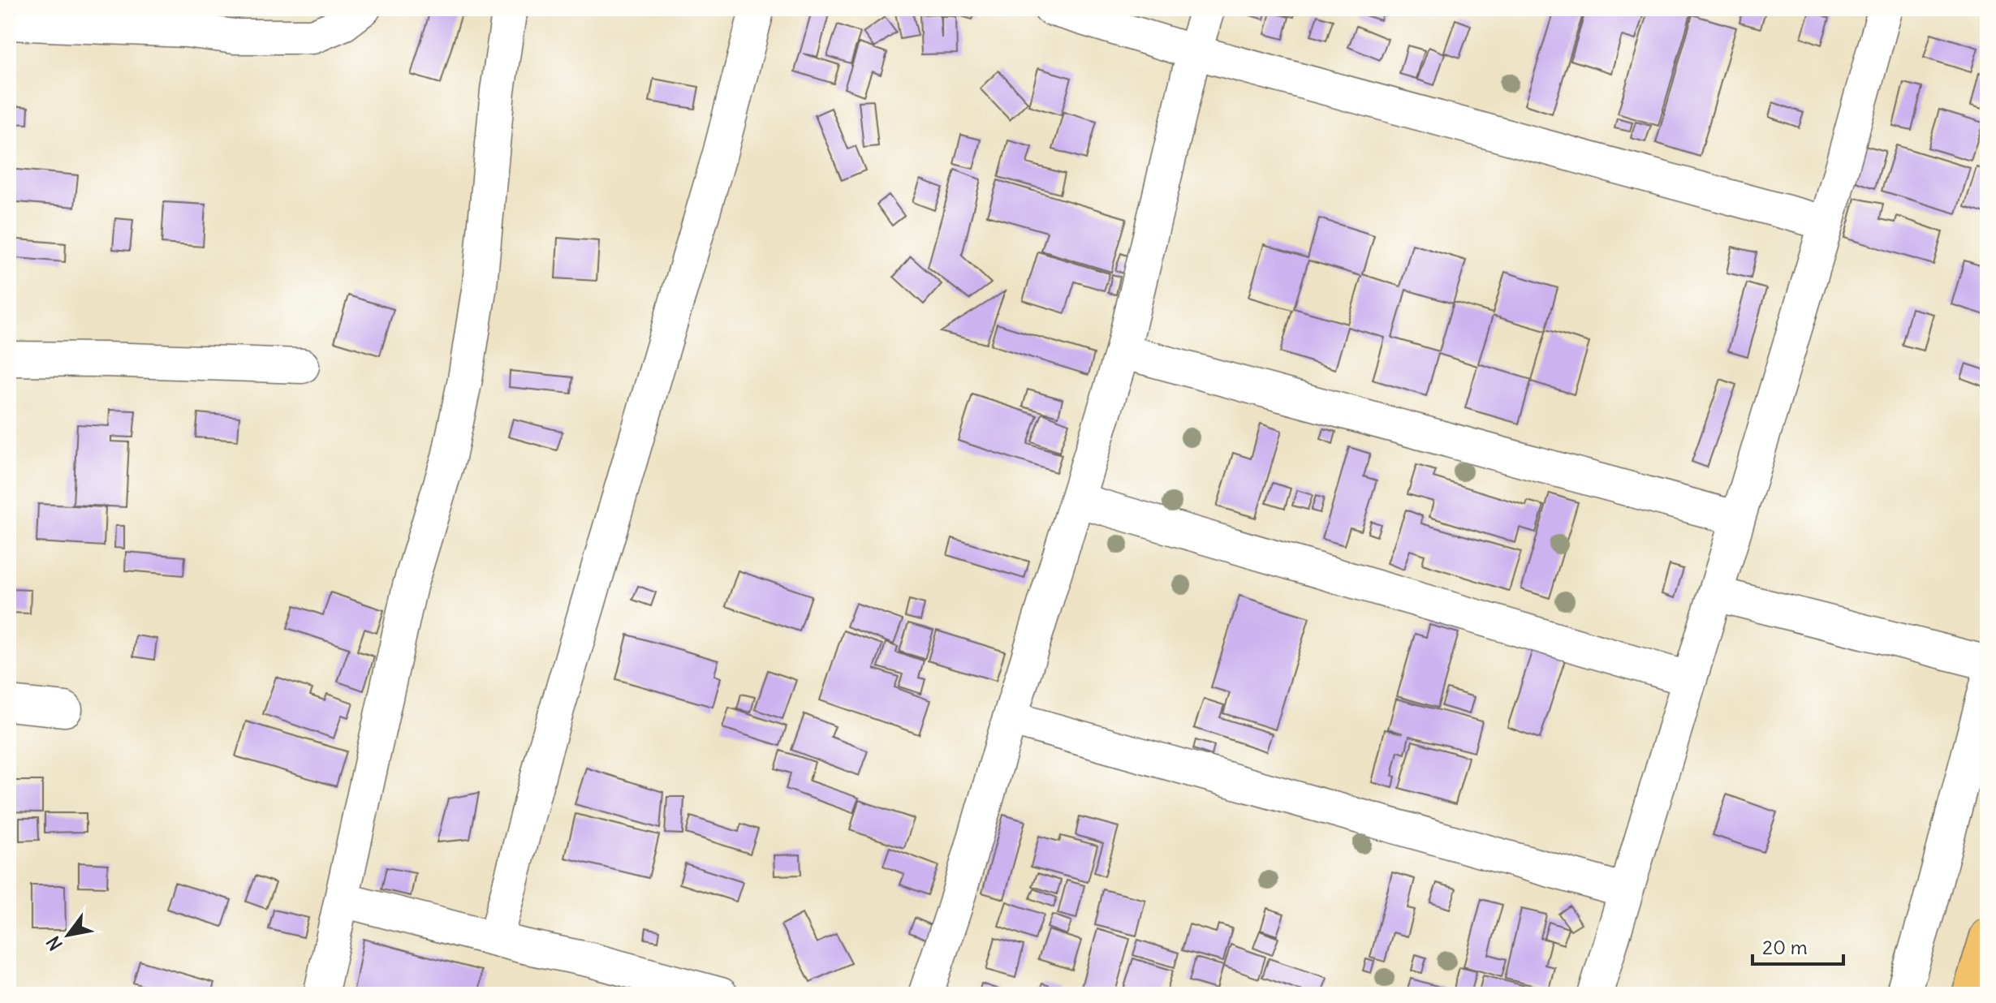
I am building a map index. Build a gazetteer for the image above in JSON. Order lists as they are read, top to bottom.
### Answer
{
  "scale_bar": "20 m",
  "north": "bottom left"
}
